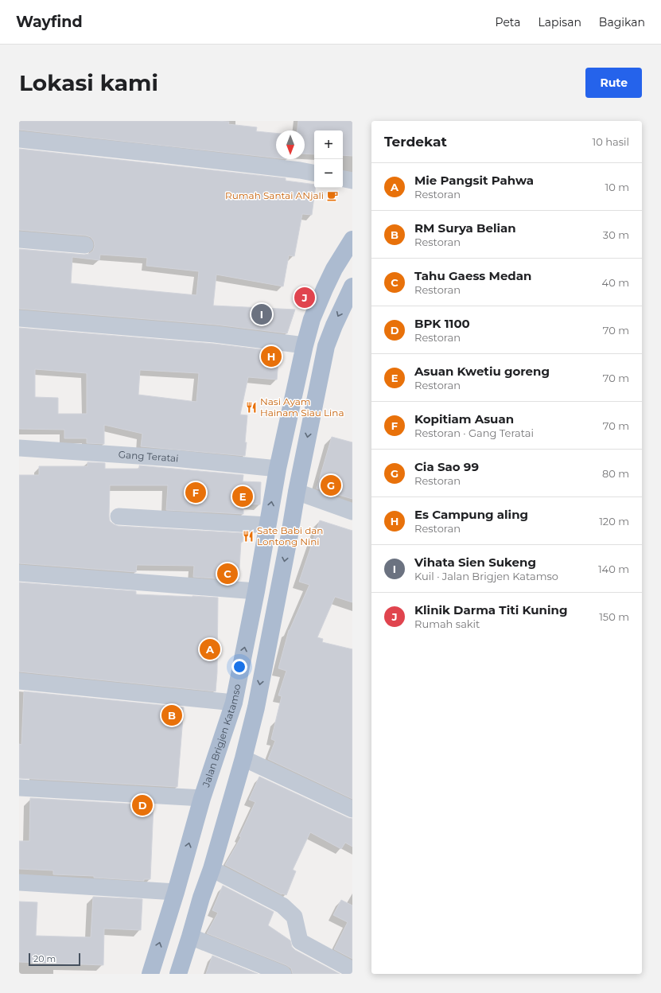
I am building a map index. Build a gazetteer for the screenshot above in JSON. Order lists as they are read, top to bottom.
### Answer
{
  "streets": {
    "main road": ["Jalan Brigjen Katamso"],
    "street": ["Gang Teratai"]
  },
  "crossings": [
    ["Gang Teratai", "Jalan Brigjen Katamso"]
  ],
  "places": {
    "cafe": ["Rumah Santai ANjali"],
    "restaurant": ["Nasi Ayam Hainam Siau Lina", "Sate Babi dan Lontong Nini"]
  },
  "scale_bar": "20 m",
  "north": "bottom",
  "page": {
    "header": "Wayfind",
    "nav": ["Peta", "Lapisan", "Bagikan"],
    "buttons": "Rute",
    "title": "Lokasi kami",
    "heading": ["Terdekat", "10 hasil"],
    "map_buttons": ["+", "−"],
    "list": [
      {
        "mark": "A",
        "name": "Mie Pangsit Pahwa",
        "note": "Restoran",
        "value": "10 m"
      },
      {
        "mark": "B",
        "name": "RM Surya Belian",
        "note": "Restoran",
        "value": "30 m"
      },
      {
        "mark": "C",
        "name": "Tahu Gaess Medan",
        "note": "Restoran",
        "value": "40 m"
      },
      {
        "mark": "D",
        "name": "BPK 1100",
        "note": "Restoran",
        "value": "70 m"
      },
      {
        "mark": "E",
        "name": "Asuan Kwetiu goreng",
        "note": "Restoran",
        "value": "70 m"
      },
      {
        "mark": "F",
        "name": "Kopitiam Asuan",
        "note": "Restoran · Gang Teratai",
        "value": "70 m"
      },
      {
        "mark": "G",
        "name": "Cia Sao 99",
        "note": "Restoran",
        "value": "80 m"
      },
      {
        "mark": "H",
        "name": "Es Campung aling",
        "note": "Restoran",
        "value": "120 m"
      },
      {
        "mark": "I",
        "name": "Vihata Sien Sukeng",
        "note": "Kuil · Jalan Brigjen Katamso",
        "value": "140 m"
      },
      {
        "mark": "J",
        "name": "Klinik Darma Titi Kuning",
        "note": "Rumah sakit",
        "value": "150 m"
      }
    ],
    "pins": [
      "J",
      "I",
      "H",
      "G",
      "F",
      "E",
      "C",
      "A",
      "B",
      "D"
    ],
    "scale": "20 m"
  }
}
